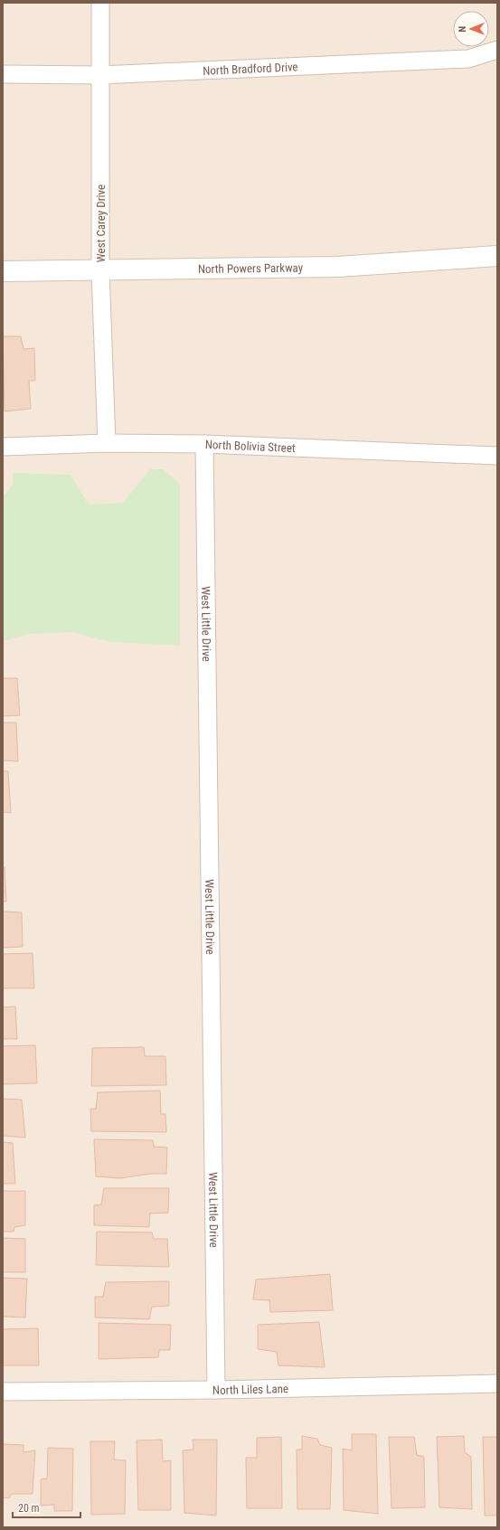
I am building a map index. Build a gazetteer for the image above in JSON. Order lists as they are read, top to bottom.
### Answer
{
  "streets": {
    "street": [
      "North Bradford Drive",
      "West Carey Drive",
      "North Powers Parkway",
      "North Bolivia Street",
      "West Little Drive",
      "North Liles Lane"
    ]
  },
  "crossings": [
    ["North Bradford Drive", "West Carey Drive"],
    ["West Carey Drive", "North Powers Parkway"],
    ["West Carey Drive", "North Bolivia Street"],
    ["North Bolivia Street", "West Little Drive"],
    ["West Little Drive", "North Liles Lane"]
  ],
  "scale_bar": "20 m",
  "north": "left"
}
